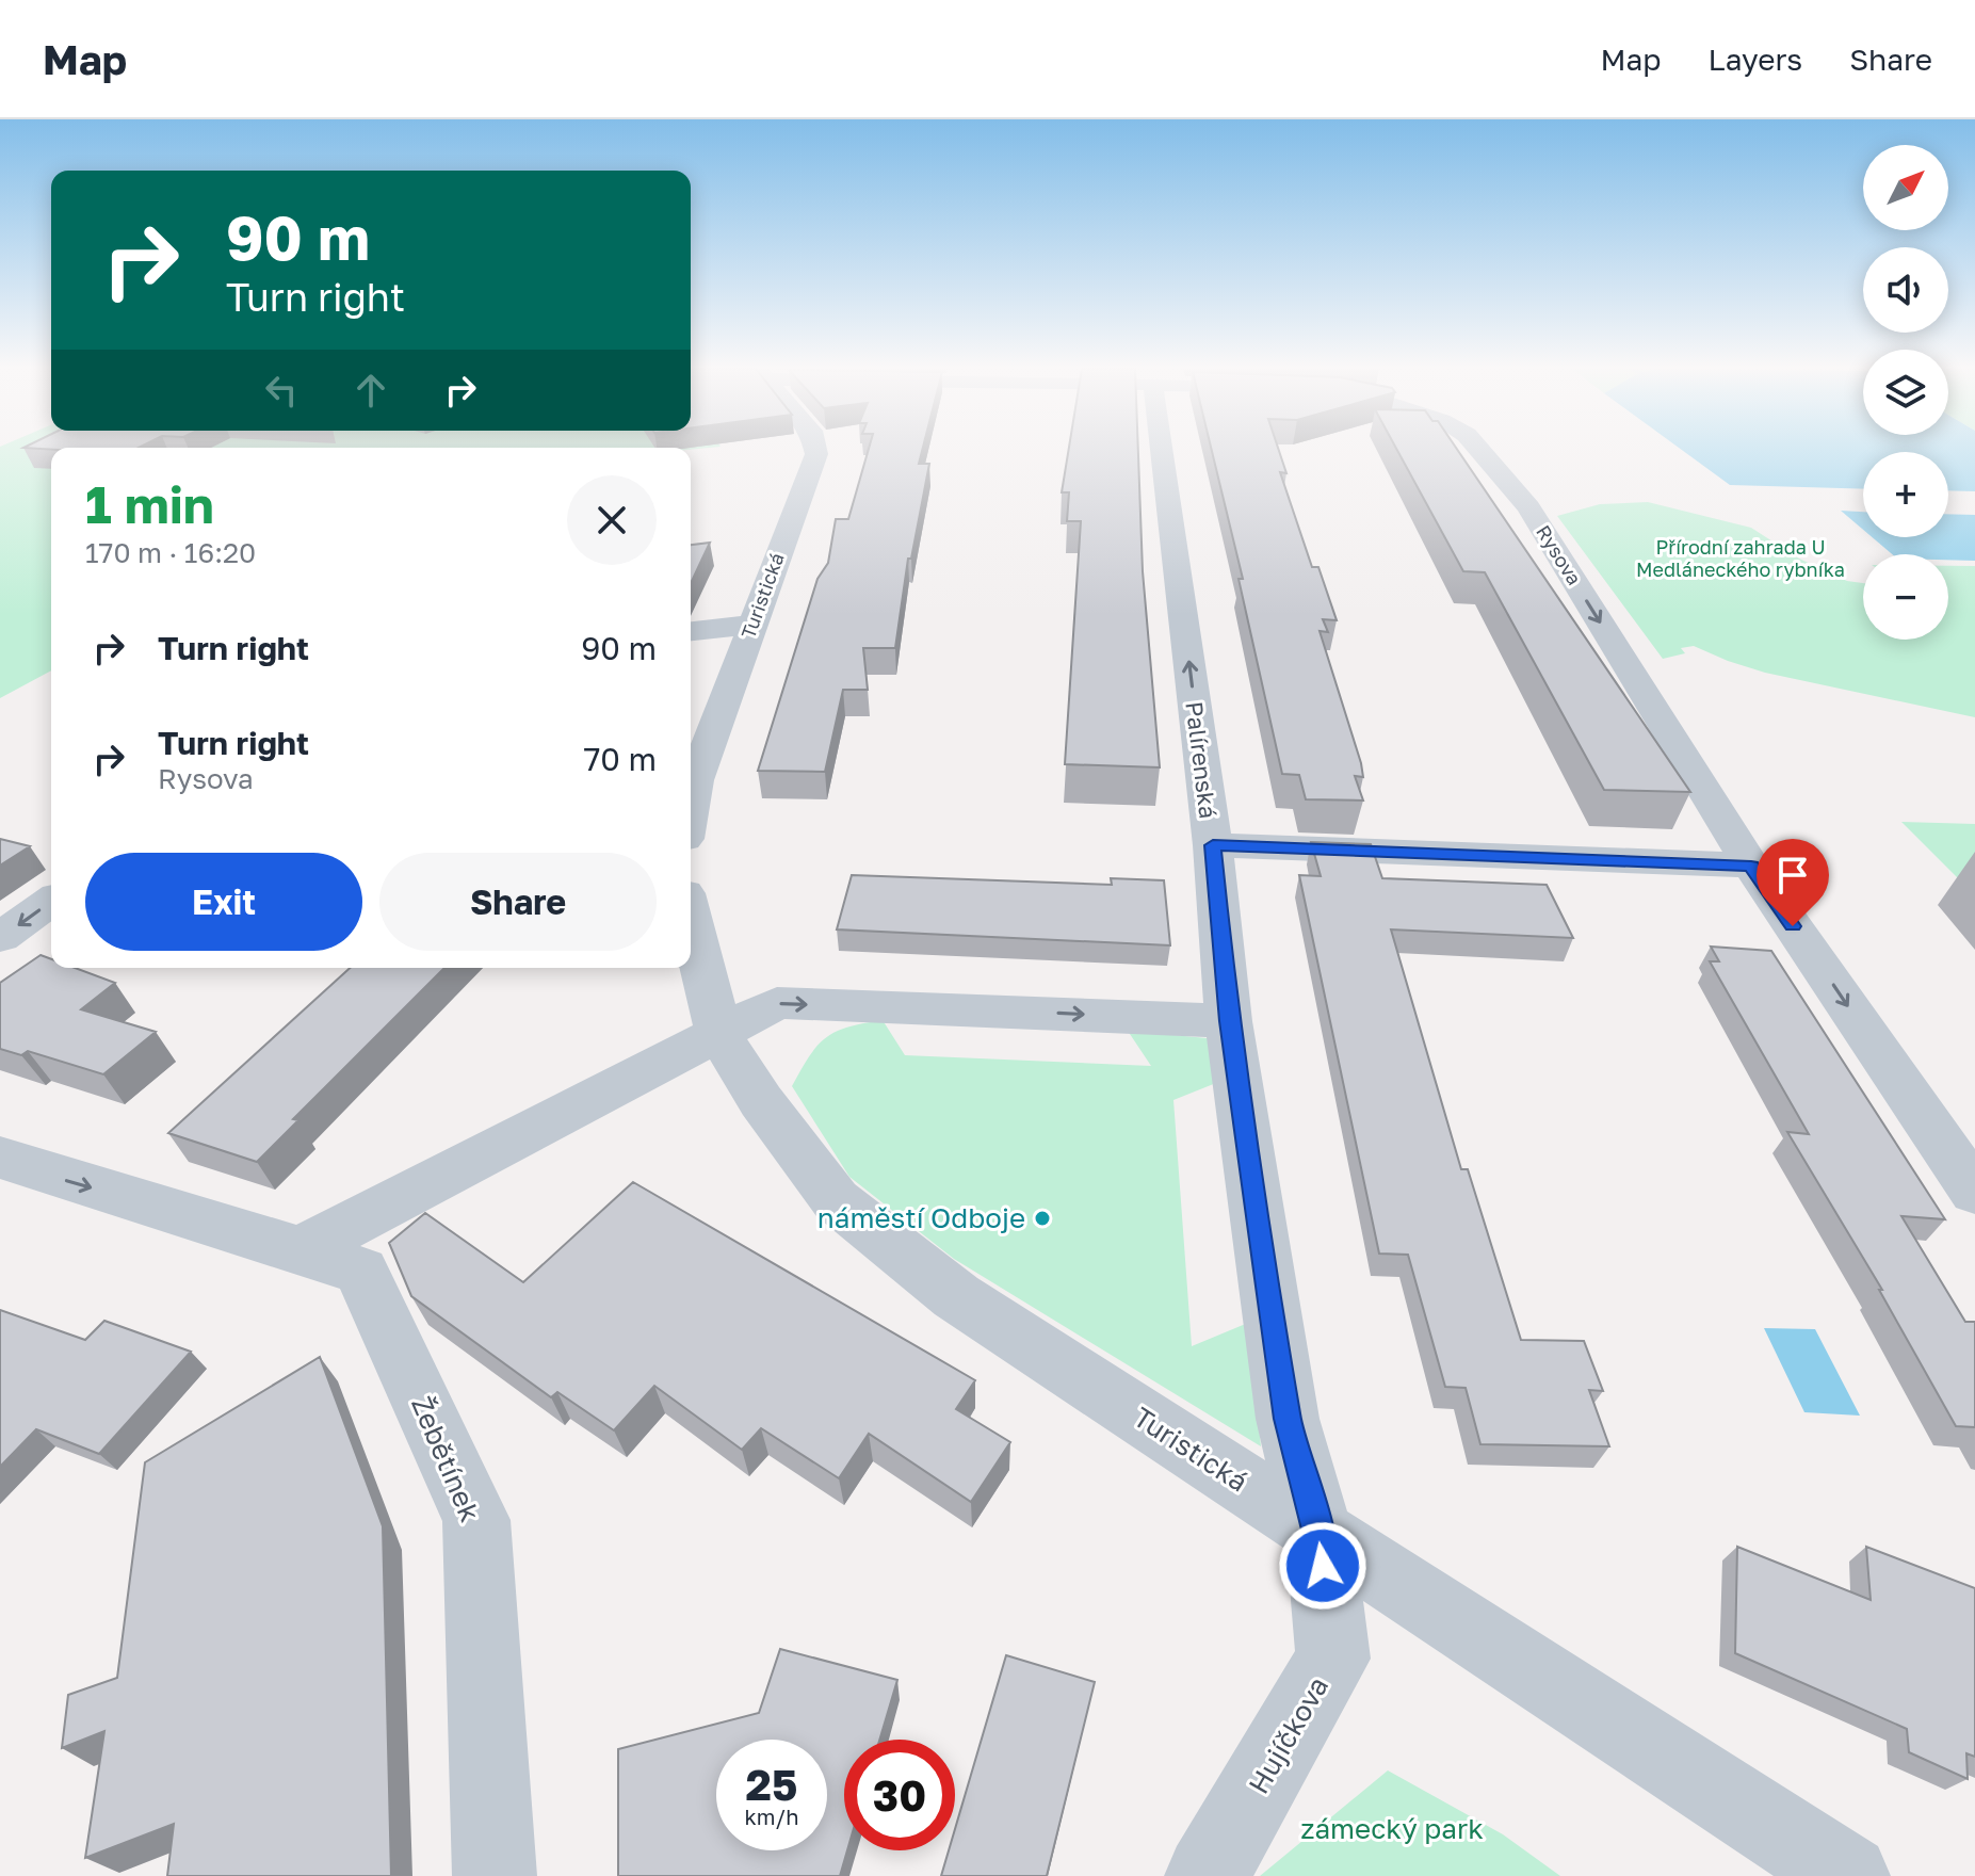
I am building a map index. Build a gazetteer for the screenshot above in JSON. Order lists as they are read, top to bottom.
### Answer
{
  "streets": {
    "street": [
      "Rysova",
      "Turistická",
      "Palírenská",
      "Žebětínek",
      "Hujíčkova"
    ]
  },
  "crossings": [
    ["Turistická", "Palírenská"],
    ["Turistická", "Hujíčkova"],
    ["Palírenská", "Hujíčkova"]
  ],
  "one_way": ["Rysova", "Palírenská"],
  "parks": ["Přírodní zahrada U Medláneckého rybníka", "zámecký park"],
  "places": ["náměstí Odboje"],
  "north": "top right",
  "page": {
    "header": "Map",
    "nav": ["Map", "Layers", "Share"],
    "map_buttons": ["+", "−"],
    "turn": ["90 m", "Turn right"],
    "heading": ["1 min", "170 m · 16:20"],
    "list": [
      {
        "name": "Turn right",
        "value": "90 m"
      },
      {
        "name": "Turn right",
        "note": "Rysova",
        "value": "70 m"
      }
    ],
    "buttons": ["Exit", "Share"],
    "speed": "25 km/h",
    "limit": "30"
  }
}
